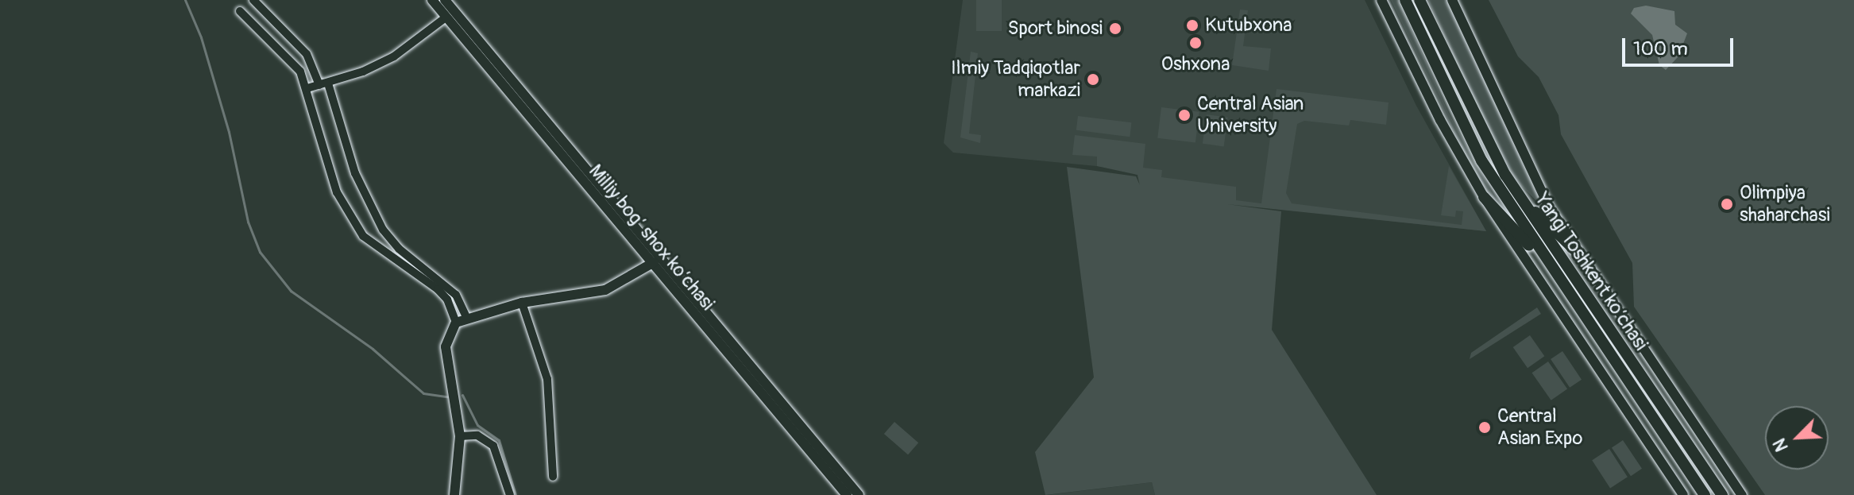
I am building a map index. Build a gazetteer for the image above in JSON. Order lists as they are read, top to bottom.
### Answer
{
  "streets": {
    "highway": ["Yangi Toshkent ko‘chasi"],
    "main road": ["Milliy bog‘ shox ko‘chasi"]
  },
  "places": [
    "Kutubxona",
    "Sport binosi",
    "Oshxona",
    "Ilmiy Tadqiqotlar markazi",
    "Central Asian University",
    "Olimpiya shaharchasi",
    "Central Asian Expo"
  ],
  "scale_bar": "100 m",
  "north": "bottom left"
}
